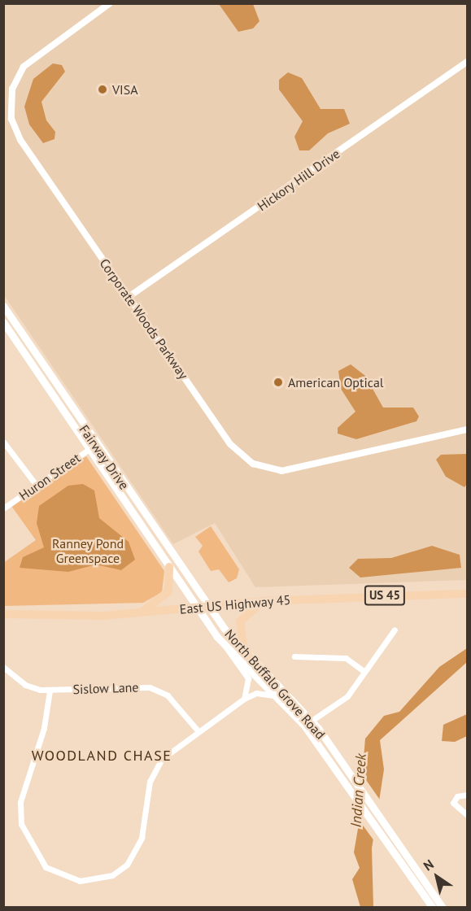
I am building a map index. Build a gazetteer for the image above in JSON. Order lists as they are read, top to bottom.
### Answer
{
  "streets": {
    "main road": [
      "Fairway Drive",
      "US 45",
      "East US Highway 45",
      "North Buffalo Grove Road"
    ],
    "street": [
      "Hickory Hill Drive",
      "Corporate Woods Parkway",
      "Huron Street",
      "Sislow Lane"
    ]
  },
  "crossings": [
    ["Hickory Hill Drive", "Corporate Woods Parkway"],
    ["Fairway Drive", "Huron Street"],
    ["Fairway Drive", "East US Highway 45"],
    ["Fairway Drive", "North Buffalo Grove Road"],
    ["East US Highway 45", "North Buffalo Grove Road"]
  ],
  "districts": ["WOODLAND CHASE"],
  "water": ["Indian Creek"],
  "parks": ["Ranney Pond Greenspace"],
  "places": ["VISA", "American Optical"],
  "north": "top left"
}
